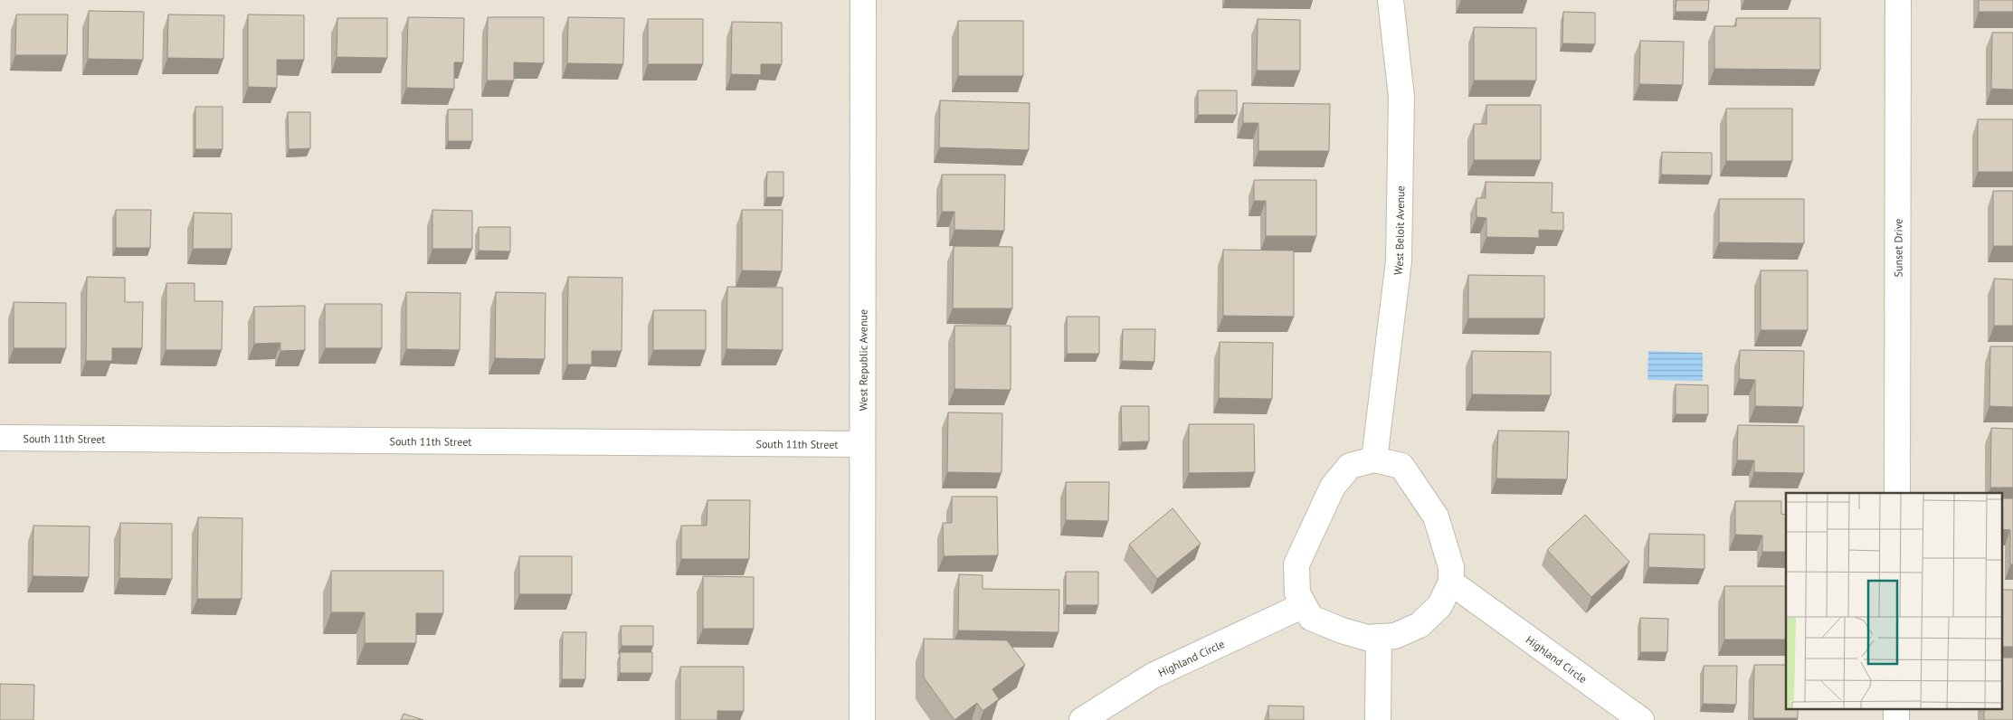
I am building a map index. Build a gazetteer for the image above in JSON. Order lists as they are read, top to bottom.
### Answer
{
  "streets": {
    "street": [
      "West Beloit Avenue",
      "Sunset Drive",
      "West Republic Avenue",
      "South 11th Street",
      "Highland Circle"
    ]
  },
  "crossings": [
    ["West Republic Avenue", "South 11th Street"]
  ]
}
